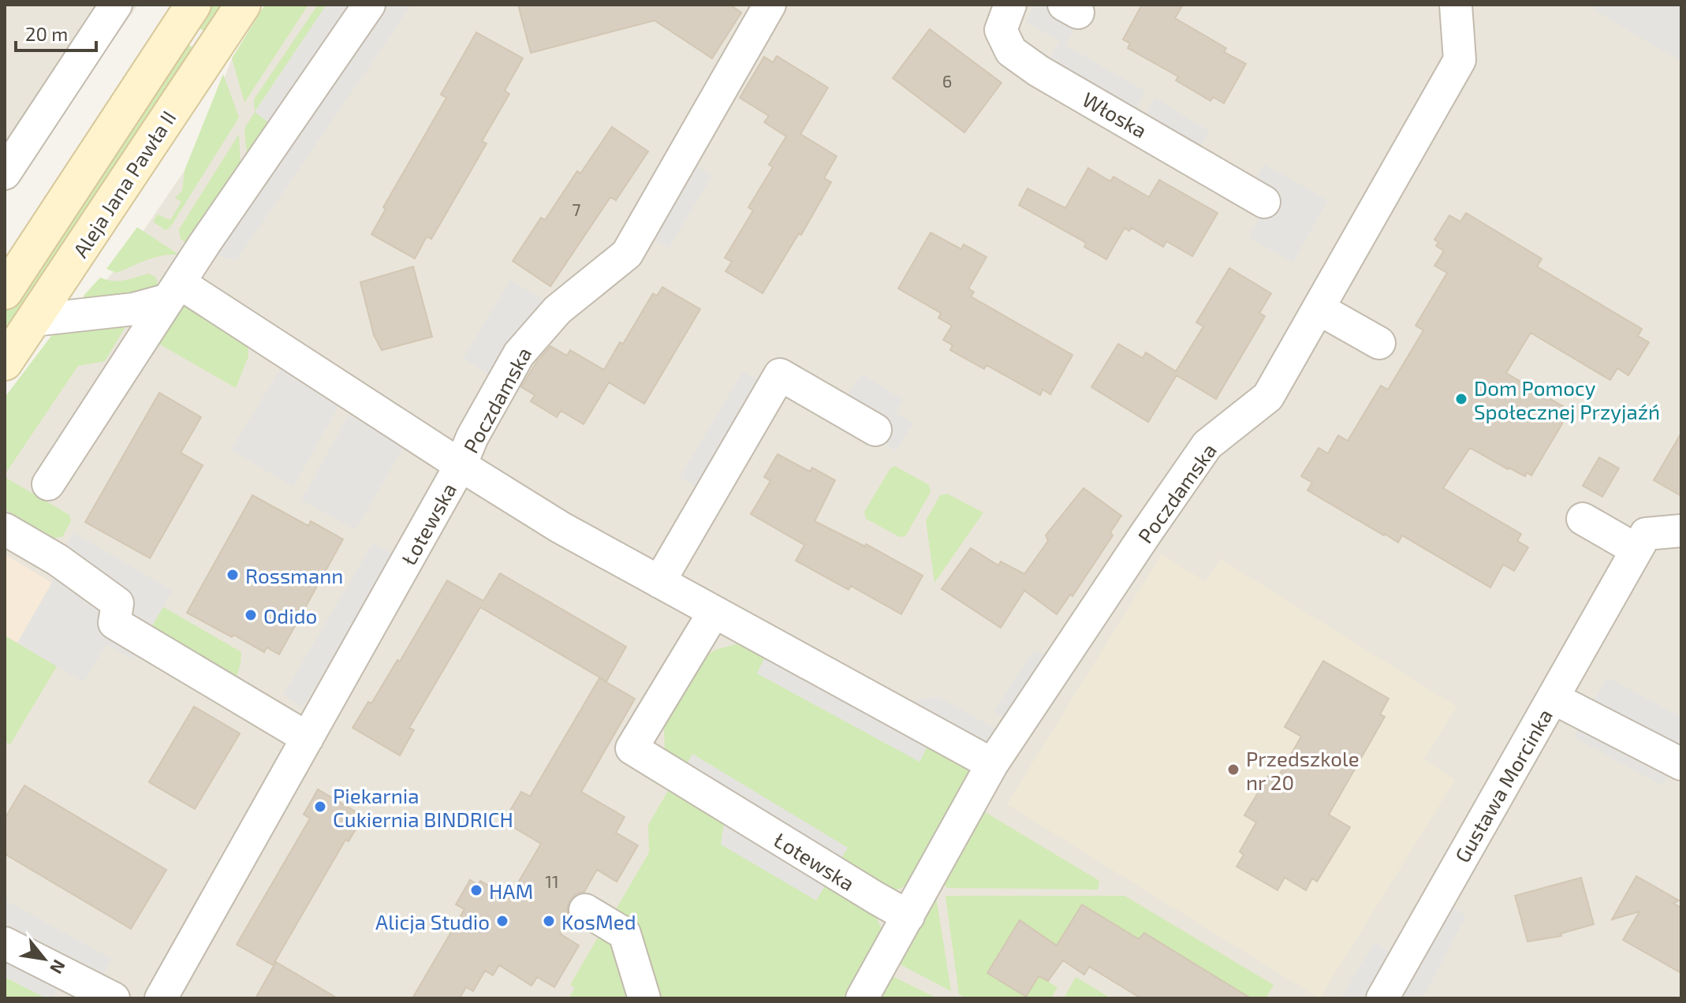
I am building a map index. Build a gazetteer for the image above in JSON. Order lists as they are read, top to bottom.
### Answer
{
  "streets": {
    "street": [
      "Włoska",
      "Aleja Jana Pawła II",
      "Poczdamska",
      "Łotewska",
      "Gustawa Morcinka"
    ]
  },
  "crossings": [
    ["Poczdamska", "Łotewska"]
  ],
  "places": [
    "Dom Pomocy Społecznej Przyjaźń",
    "Rossmann",
    "Odido",
    "Przedszkole nr 20",
    "Piekarnia Cukiernia BINDRICH",
    "HAM",
    "Alicja Studio",
    "KosMed"
  ],
  "house_numbers": ["6", "7", "11"],
  "scale_bar": "20 m",
  "north": "bottom right"
}
